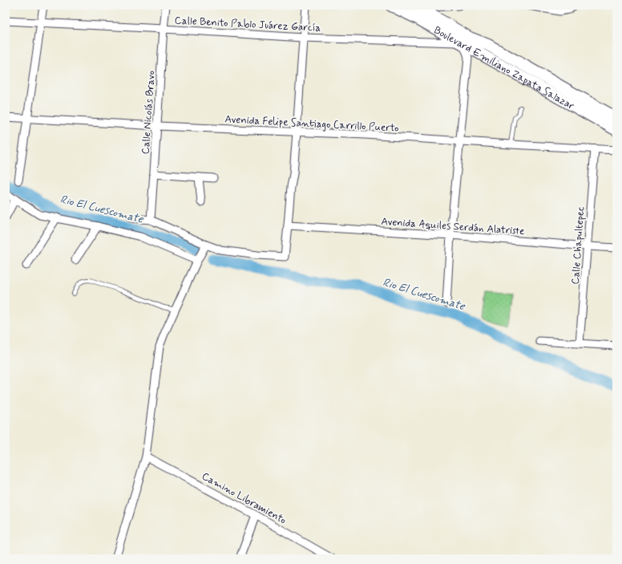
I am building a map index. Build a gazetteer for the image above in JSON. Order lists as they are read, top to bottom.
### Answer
{
  "streets": {
    "main road": ["Boulevard Emiliano Zapata Salazar"],
    "street": [
      "Calle Benito Pablo Juárez García",
      "Calle Nicolás Bravo",
      "Avenida Felipe Santiago Carrillo Puerto",
      "Avenida Aquiles Serdán Alatriste",
      "Calle Chapultepec",
      "Camino Libramiento"
    ]
  },
  "crossings": [
    ["Calle Benito Pablo Juárez García", "Boulevard Emiliano Zapata Salazar"],
    ["Calle Benito Pablo Juárez García", "Calle Nicolás Bravo"],
    ["Calle Nicolás Bravo", "Avenida Felipe Santiago Carrillo Puerto"],
    ["Avenida Felipe Santiago Carrillo Puerto", "Calle Chapultepec"],
    ["Avenida Aquiles Serdán Alatriste", "Calle Chapultepec"]
  ],
  "water": ["Rio El Cuescomate"]
}
